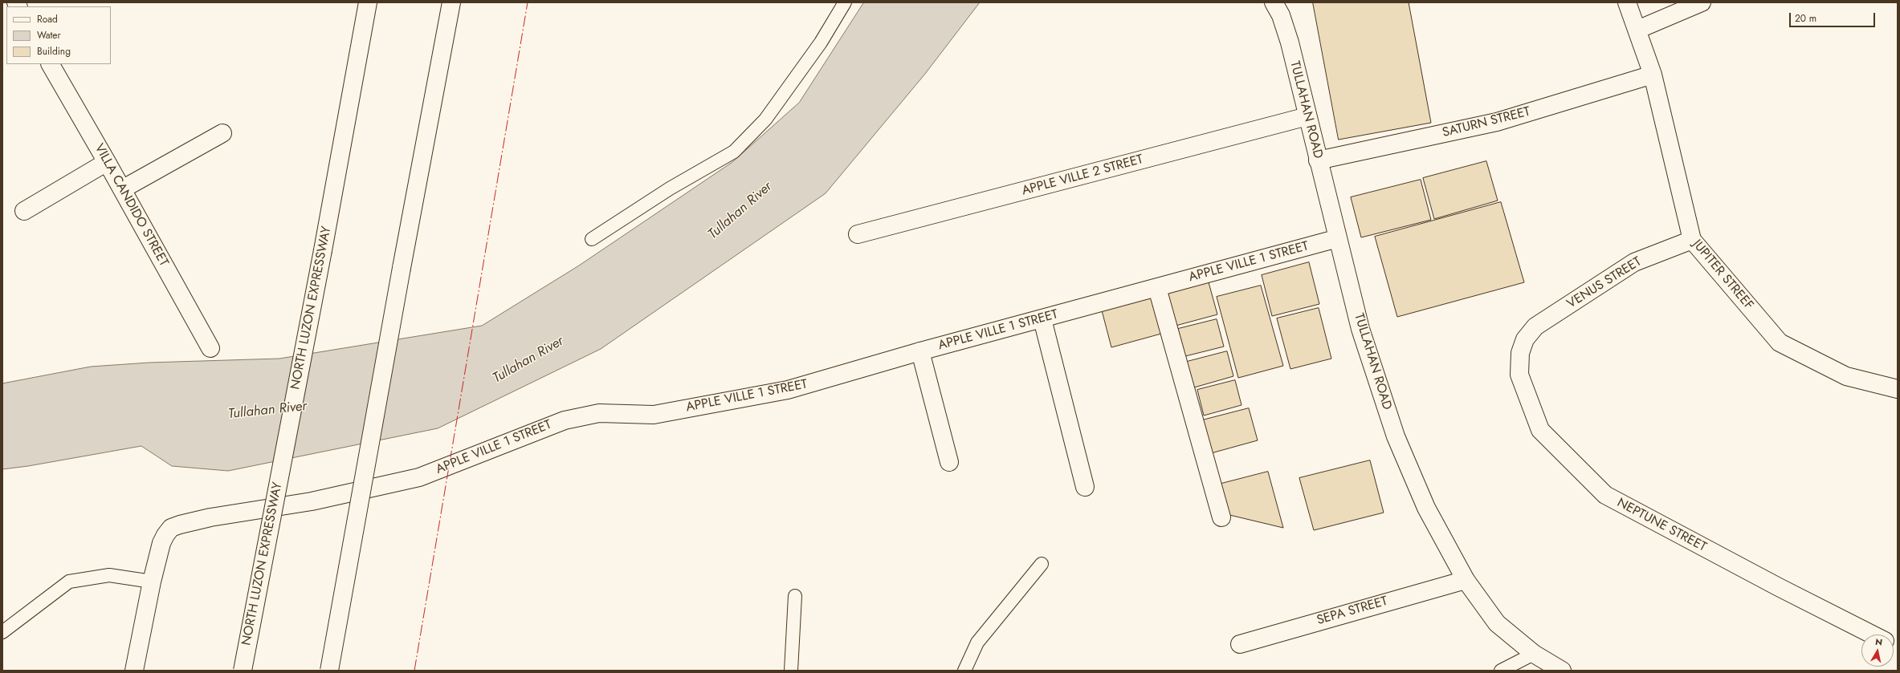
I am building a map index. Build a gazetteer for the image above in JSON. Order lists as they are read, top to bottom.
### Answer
{
  "streets": {
    "main road": [
      "TULLAHAN ROAD",
      "SATURN STREET",
      "APPLE VILLE 2 STREET",
      "VILLA CANDIDO STREET",
      "APPLE VILLE 1 STREET",
      "JUPITER STREEF",
      "VENUS STREET",
      "NORTH LUZON EXPRESSWAY",
      "NEPTUNE STREET",
      "SEPA STREET"
    ]
  },
  "crossings": [
    ["TULLAHAN ROAD", "SATURN STREET"],
    ["TULLAHAN ROAD", "APPLE VILLE 2 STREET"],
    ["TULLAHAN ROAD", "APPLE VILLE 1 STREET"],
    ["TULLAHAN ROAD", "SEPA STREET"],
    ["SATURN STREET", "JUPITER STREEF"],
    ["JUPITER STREEF", "VENUS STREET"],
    ["VENUS STREET", "NEPTUNE STREET"]
  ],
  "water": ["Tullahan River"],
  "legend": ["Road", "Water", "Building"],
  "scale_bar": "20 m",
  "north": "top"
}
